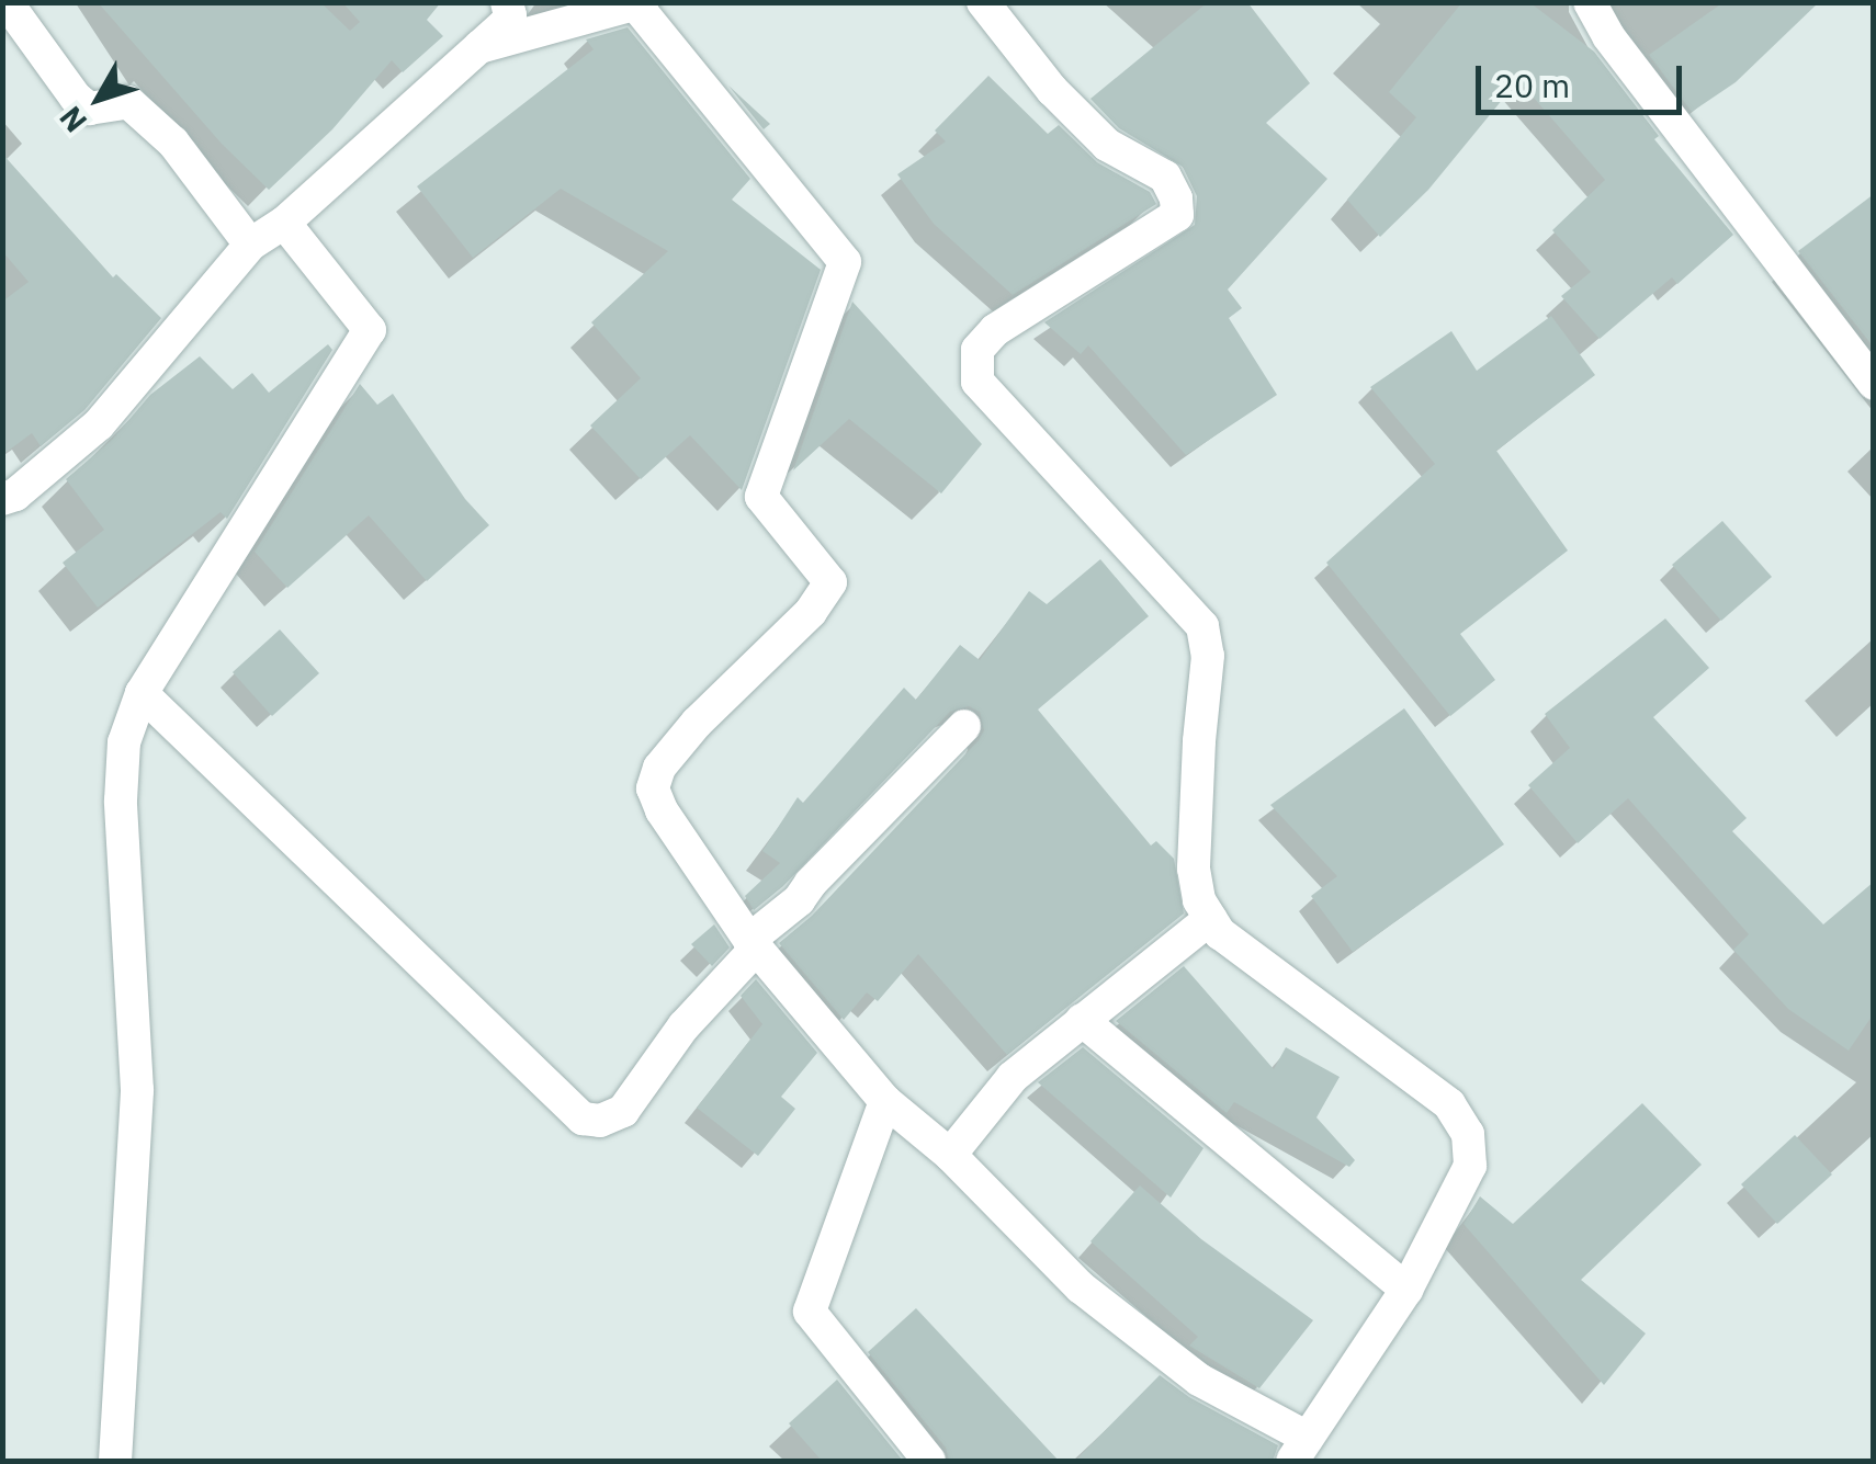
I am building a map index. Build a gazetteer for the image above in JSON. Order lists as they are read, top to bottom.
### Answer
{
  "scale_bar": "20 m",
  "north": "bottom left"
}
